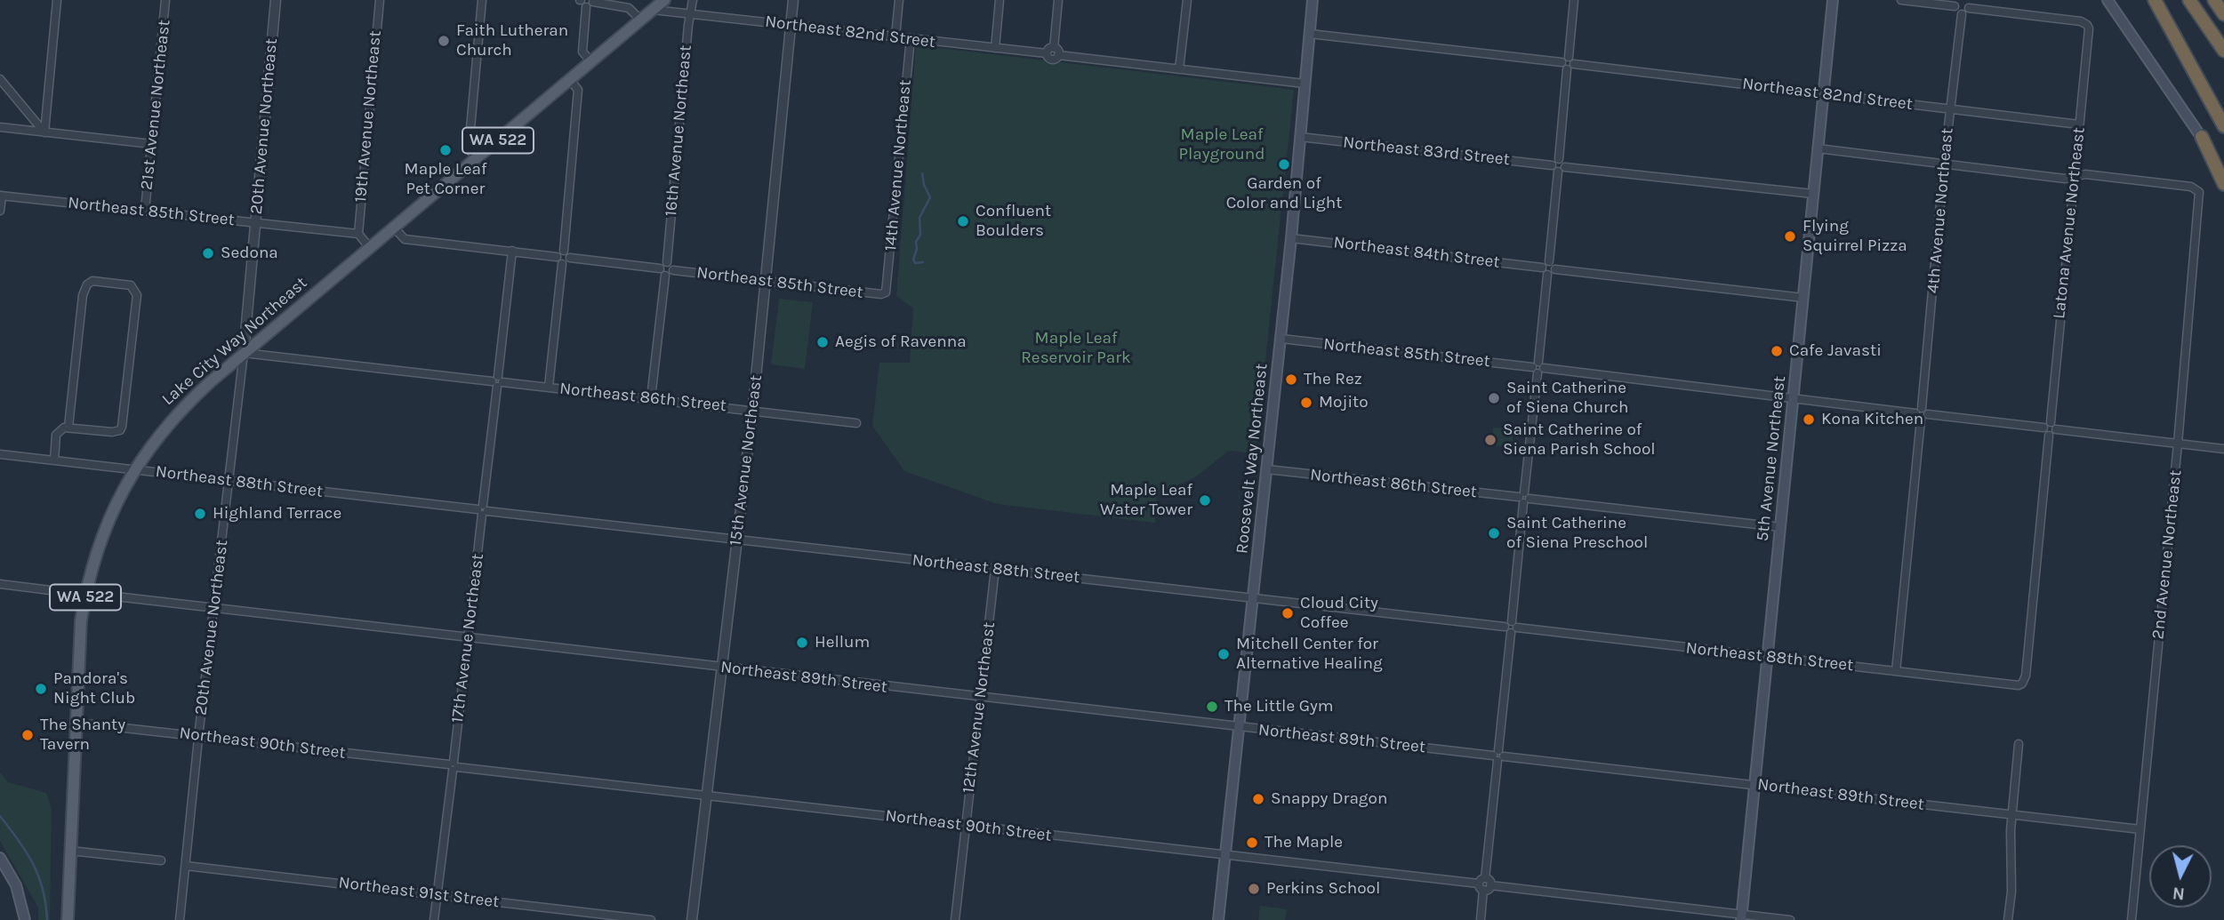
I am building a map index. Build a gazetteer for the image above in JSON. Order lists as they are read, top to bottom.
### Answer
{
  "streets": {
    "main road": [
      "WA 522",
      "Lake City Way Northeast",
      "Roosevelt Way Northeast",
      "5th Avenue Northeast"
    ],
    "street": [
      "Northeast 82nd Street",
      "21st Avenue Northeast",
      "19th Avenue Northeast",
      "20th Avenue Northeast",
      "16th Avenue Northeast",
      "Northeast 83rd Street",
      "14th Avenue Northeast",
      "4th Avenue Northeast",
      "Northeast 85th Street",
      "Latona Avenue Northeast",
      "Northeast 84th Street",
      "Northeast 86th Street",
      "15th Avenue Northeast",
      "Northeast 88th Street",
      "2nd Avenue Northeast",
      "17th Avenue Northeast",
      "Northeast 89th Street",
      "12th Avenue Northeast",
      "Northeast 90th Street",
      "Northeast 91st Street"
    ]
  },
  "crossings": [
    ["Northeast 82nd Street", "16th Avenue Northeast"],
    ["Northeast 82nd Street", "14th Avenue Northeast"],
    ["Northeast 82nd Street", "4th Avenue Northeast"],
    ["Northeast 82nd Street", "Latona Avenue Northeast"],
    ["Northeast 82nd Street", "Lake City Way Northeast"],
    ["Northeast 82nd Street", "5th Avenue Northeast"],
    ["Northeast 82nd Street", "15th Avenue Northeast"],
    ["21st Avenue Northeast", "Northeast 85th Street"],
    ["19th Avenue Northeast", "Northeast 85th Street"],
    ["20th Avenue Northeast", "Northeast 85th Street"],
    ["20th Avenue Northeast", "Lake City Way Northeast"],
    ["20th Avenue Northeast", "Northeast 86th Street"],
    ["20th Avenue Northeast", "Northeast 88th Street"],
    ["20th Avenue Northeast", "Northeast 89th Street"],
    ["20th Avenue Northeast", "Northeast 90th Street"],
    ["20th Avenue Northeast", "Northeast 91st Street"],
    ["16th Avenue Northeast", "Northeast 85th Street"],
    ["Northeast 83rd Street", "Roosevelt Way Northeast"],
    ["14th Avenue Northeast", "Northeast 85th Street"],
    ["4th Avenue Northeast", "Northeast 85th Street"],
    ["4th Avenue Northeast", "Northeast 88th Street"],
    ["Northeast 85th Street", "Roosevelt Way Northeast"],
    ["Northeast 85th Street", "5th Avenue Northeast"],
    ["Northeast 85th Street", "15th Avenue Northeast"],
    ["Latona Avenue Northeast", "Northeast 88th Street"],
    ["Latona Avenue Northeast", "2nd Avenue Northeast"],
    ["Northeast 84th Street", "Roosevelt Way Northeast"],
    ["Lake City Way Northeast", "Northeast 86th Street"],
    ["Lake City Way Northeast", "Northeast 88th Street"],
    ["Lake City Way Northeast", "Northeast 90th Street"],
    ["Northeast 86th Street", "Roosevelt Way Northeast"],
    ["Northeast 86th Street", "5th Avenue Northeast"],
    ["Northeast 86th Street", "15th Avenue Northeast"],
    ["Northeast 86th Street", "17th Avenue Northeast"],
    ["Roosevelt Way Northeast", "Northeast 88th Street"],
    ["Roosevelt Way Northeast", "Northeast 89th Street"],
    ["Roosevelt Way Northeast", "Northeast 90th Street"],
    ["5th Avenue Northeast", "Northeast 88th Street"],
    ["5th Avenue Northeast", "Northeast 89th Street"],
    ["5th Avenue Northeast", "Northeast 90th Street"],
    ["15th Avenue Northeast", "Northeast 88th Street"],
    ["15th Avenue Northeast", "Northeast 89th Street"],
    ["15th Avenue Northeast", "Northeast 90th Street"],
    ["Northeast 88th Street", "17th Avenue Northeast"],
    ["Northeast 88th Street", "12th Avenue Northeast"],
    ["2nd Avenue Northeast", "Northeast 89th Street"],
    ["17th Avenue Northeast", "Northeast 89th Street"],
    ["17th Avenue Northeast", "Northeast 90th Street"],
    ["17th Avenue Northeast", "Northeast 91st Street"],
    ["Northeast 89th Street", "12th Avenue Northeast"],
    ["12th Avenue Northeast", "Northeast 90th Street"]
  ],
  "parks": ["Maple Leaf Playground", "Maple Leaf Reservoir Park"],
  "places": [
    "Faith Lutheran Church",
    "Maple Leaf Pet Corner",
    "Garden of Color and Light",
    "Confluent Boulders",
    "Flying Squirrel Pizza",
    "Sedona",
    "Aegis of Ravenna",
    "Cafe Javasti",
    "The Rez",
    "Saint Catherine of Siena Church",
    "Mojito",
    "Kona Kitchen",
    "Saint Catherine of Siena Parish School",
    "Maple Leaf Water Tower",
    "Highland Terrace",
    "Saint Catherine of Siena Preschool",
    "Cloud City Coffee",
    "Hellum",
    "Mitchell Center for Alternative Healing",
    "Pandora's Night Club",
    "The Little Gym",
    "The Shanty Tavern",
    "Snappy Dragon",
    "The Maple",
    "Perkins School"
  ],
  "north": "bottom"
}
